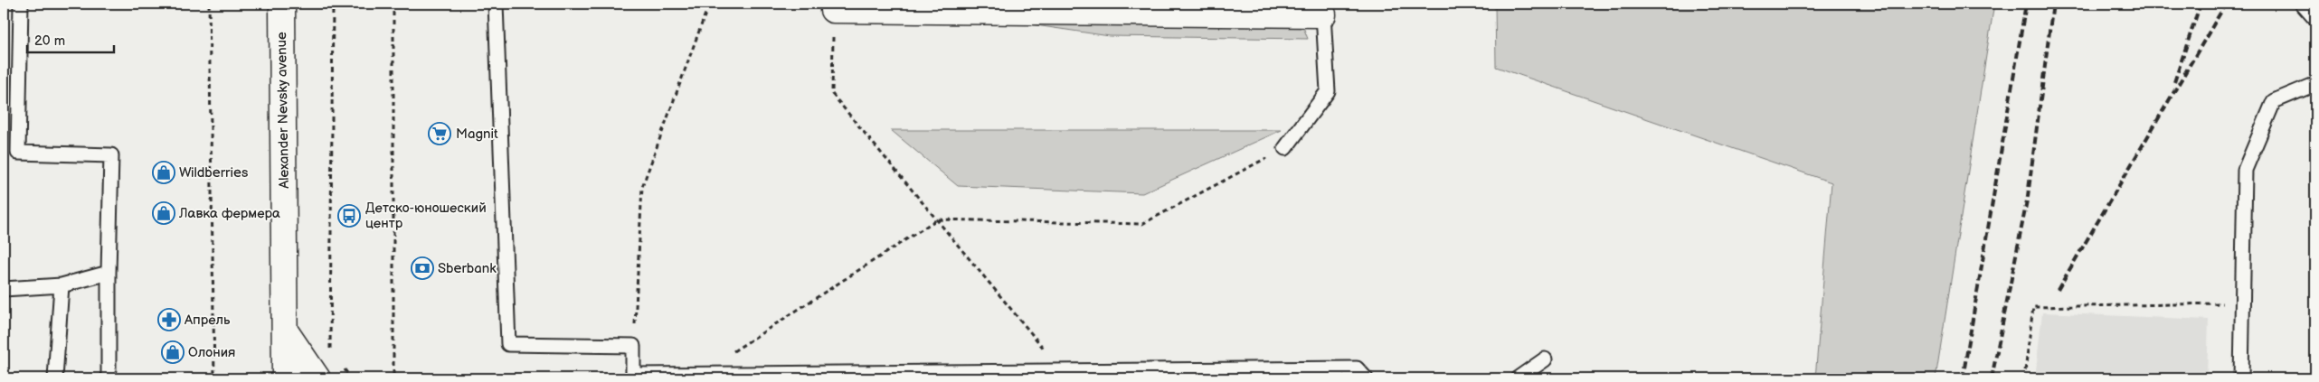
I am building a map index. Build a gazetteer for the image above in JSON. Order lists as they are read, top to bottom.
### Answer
{
  "streets": {
    "street": ["Alexander Nevsky avenue"]
  },
  "places": {
    "supermarket": ["Magnit"],
    "shop": ["Wildberries", "Лавка фермера", "Олония"],
    "bus stop": ["Детско-юношеский центр"],
    "bank": ["Sberbank"],
    "pharmacy": ["Апрель"]
  },
  "scale_bar": "20 m"
}
